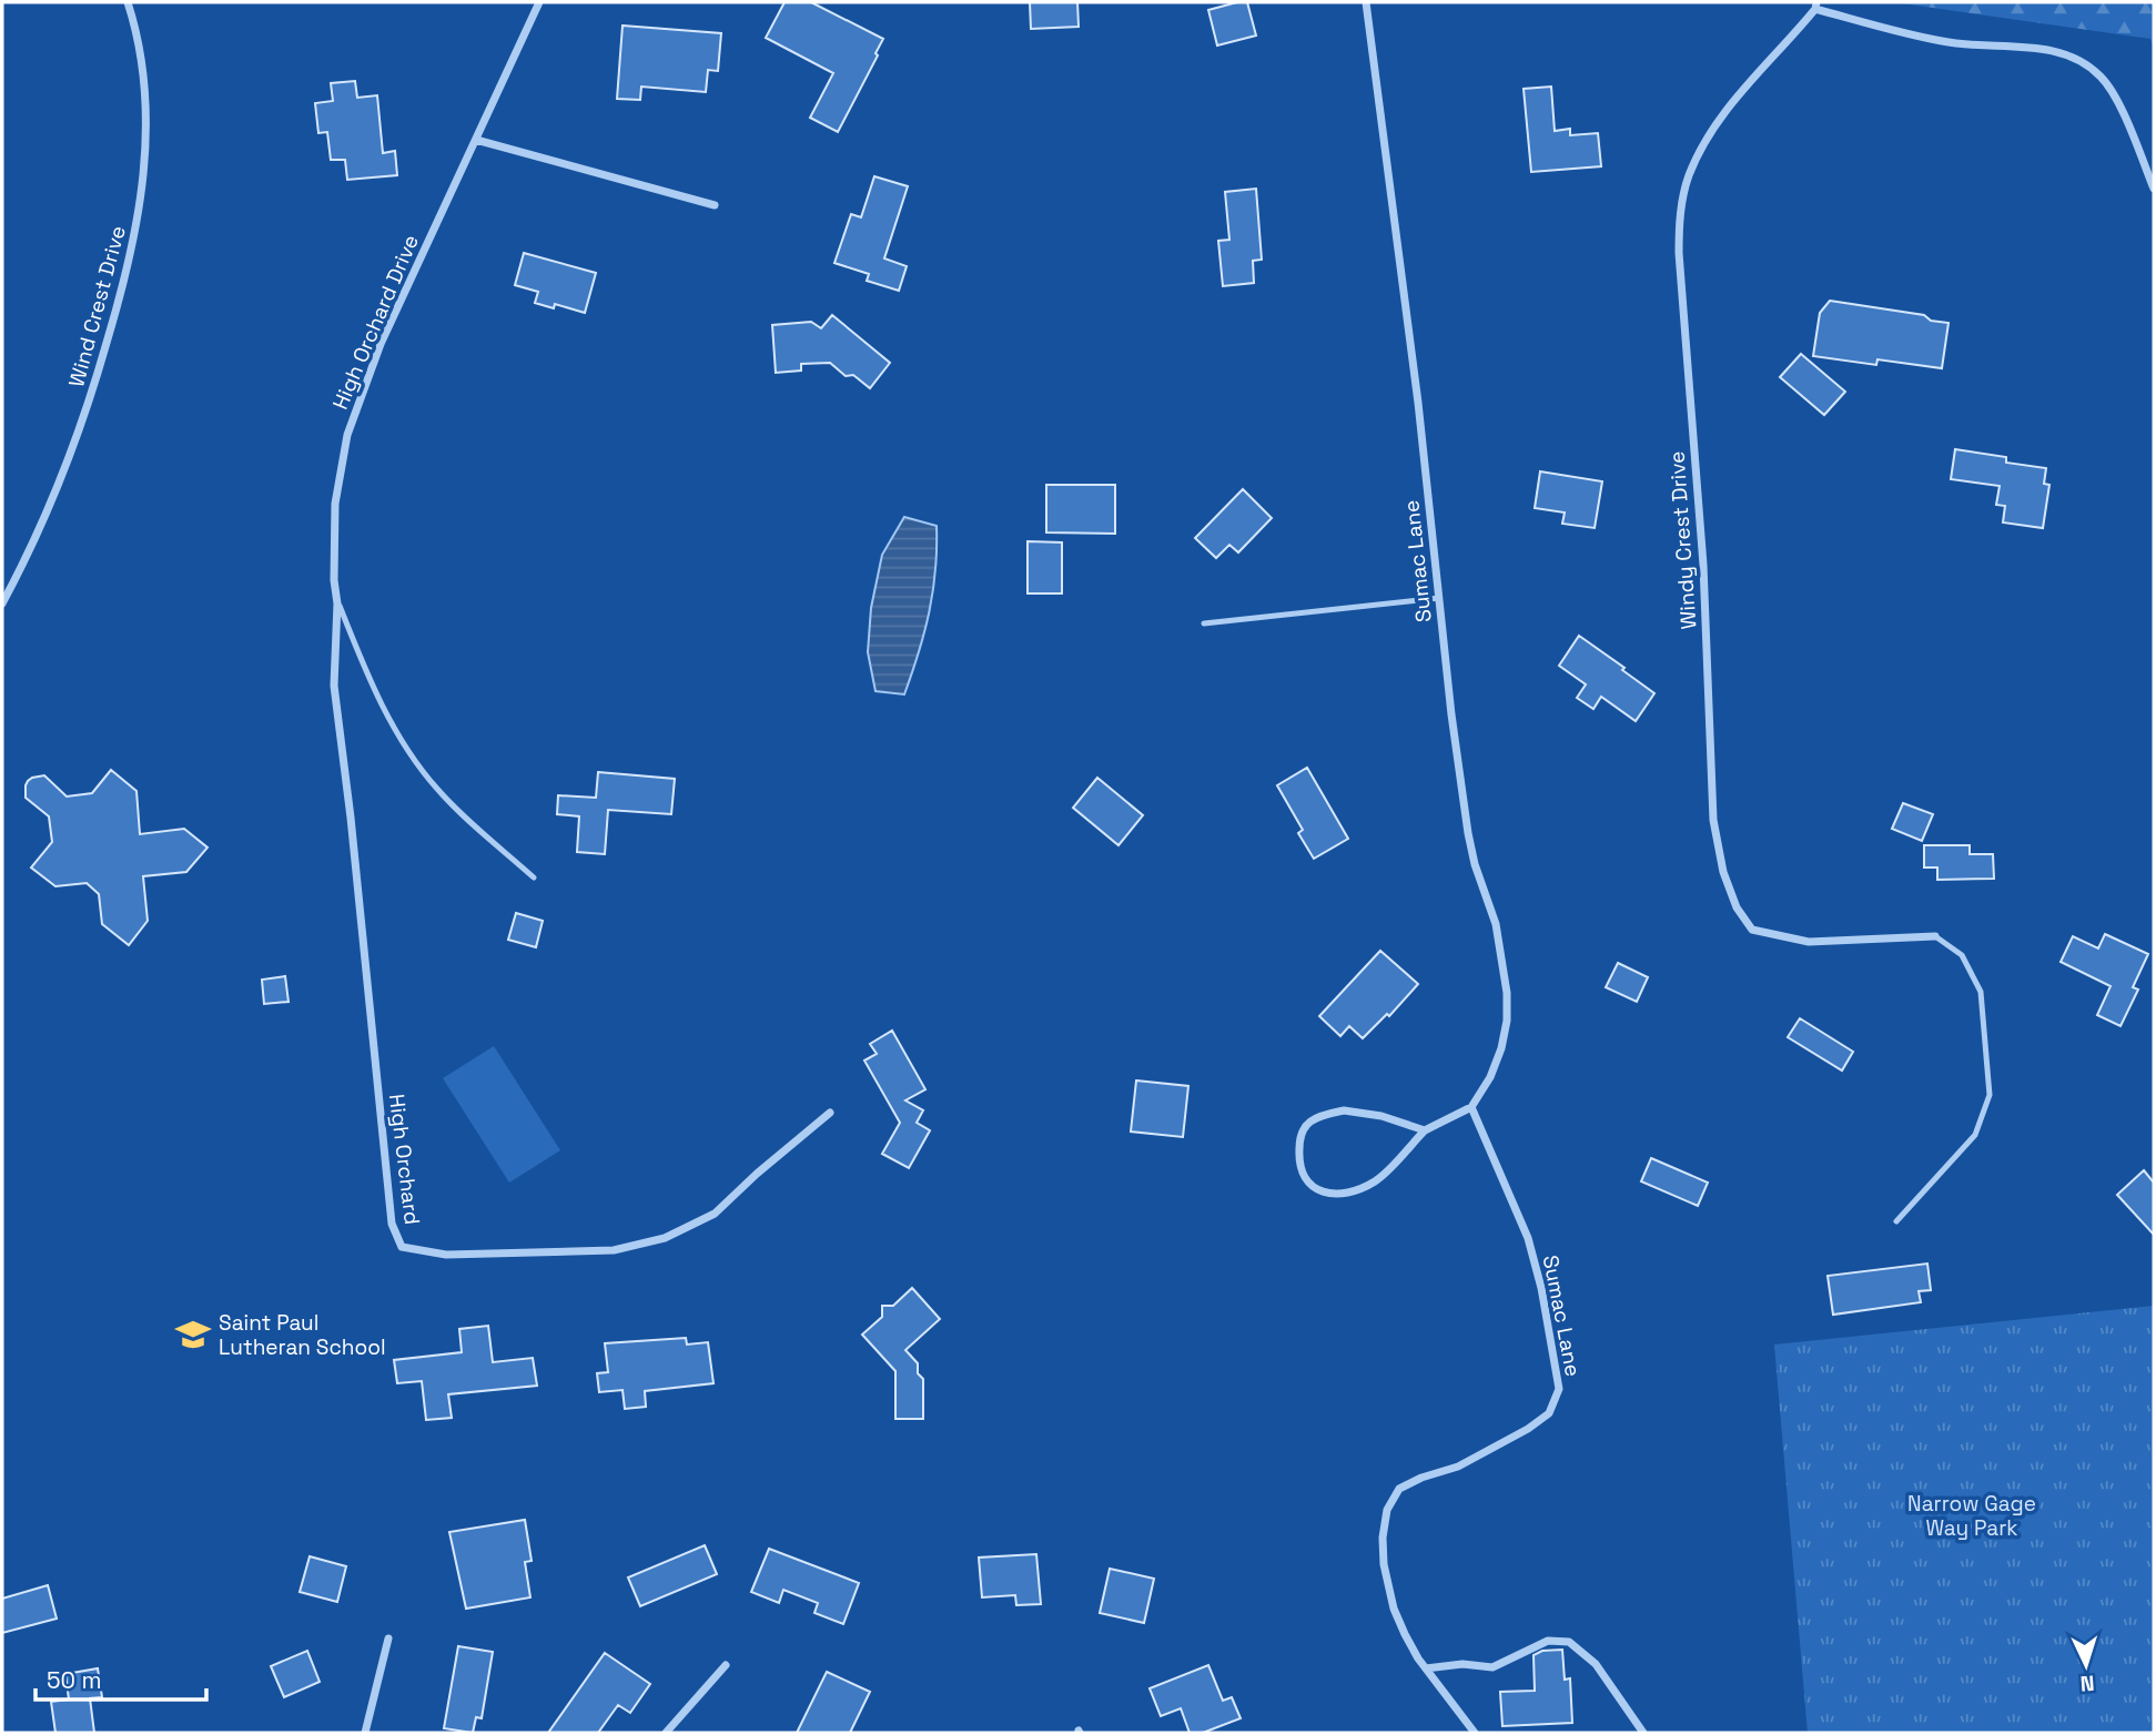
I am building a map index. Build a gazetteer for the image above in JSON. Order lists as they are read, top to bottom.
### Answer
{
  "streets": {
    "street": [
      "Wind Crest Drive",
      "High Orchard Drive",
      "Windy Crest Drive",
      "Sumac Lane",
      "High Orchard"
    ]
  },
  "crossings": [
    ["High Orchard Drive", "High Orchard"]
  ],
  "parks": ["Narrow Gage Way Park"],
  "places": {
    "school or university": ["Saint Paul Lutheran School"]
  },
  "scale_bar": "50 m",
  "north": "bottom"
}
